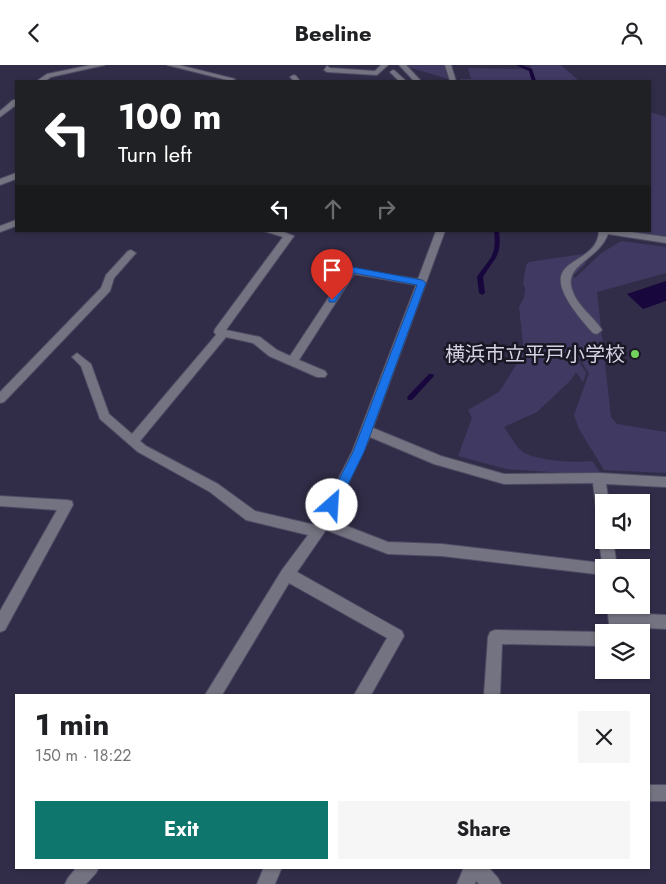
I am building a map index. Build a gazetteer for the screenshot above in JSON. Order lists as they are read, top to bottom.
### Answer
{
  "places": ["横浜市立平戸小学校"],
  "page": {
    "header": "Beeline",
    "turn": ["100 m", "Turn left"],
    "heading": ["1 min", "150 m · 18:22"],
    "buttons": ["Exit", "Share"]
  }
}
